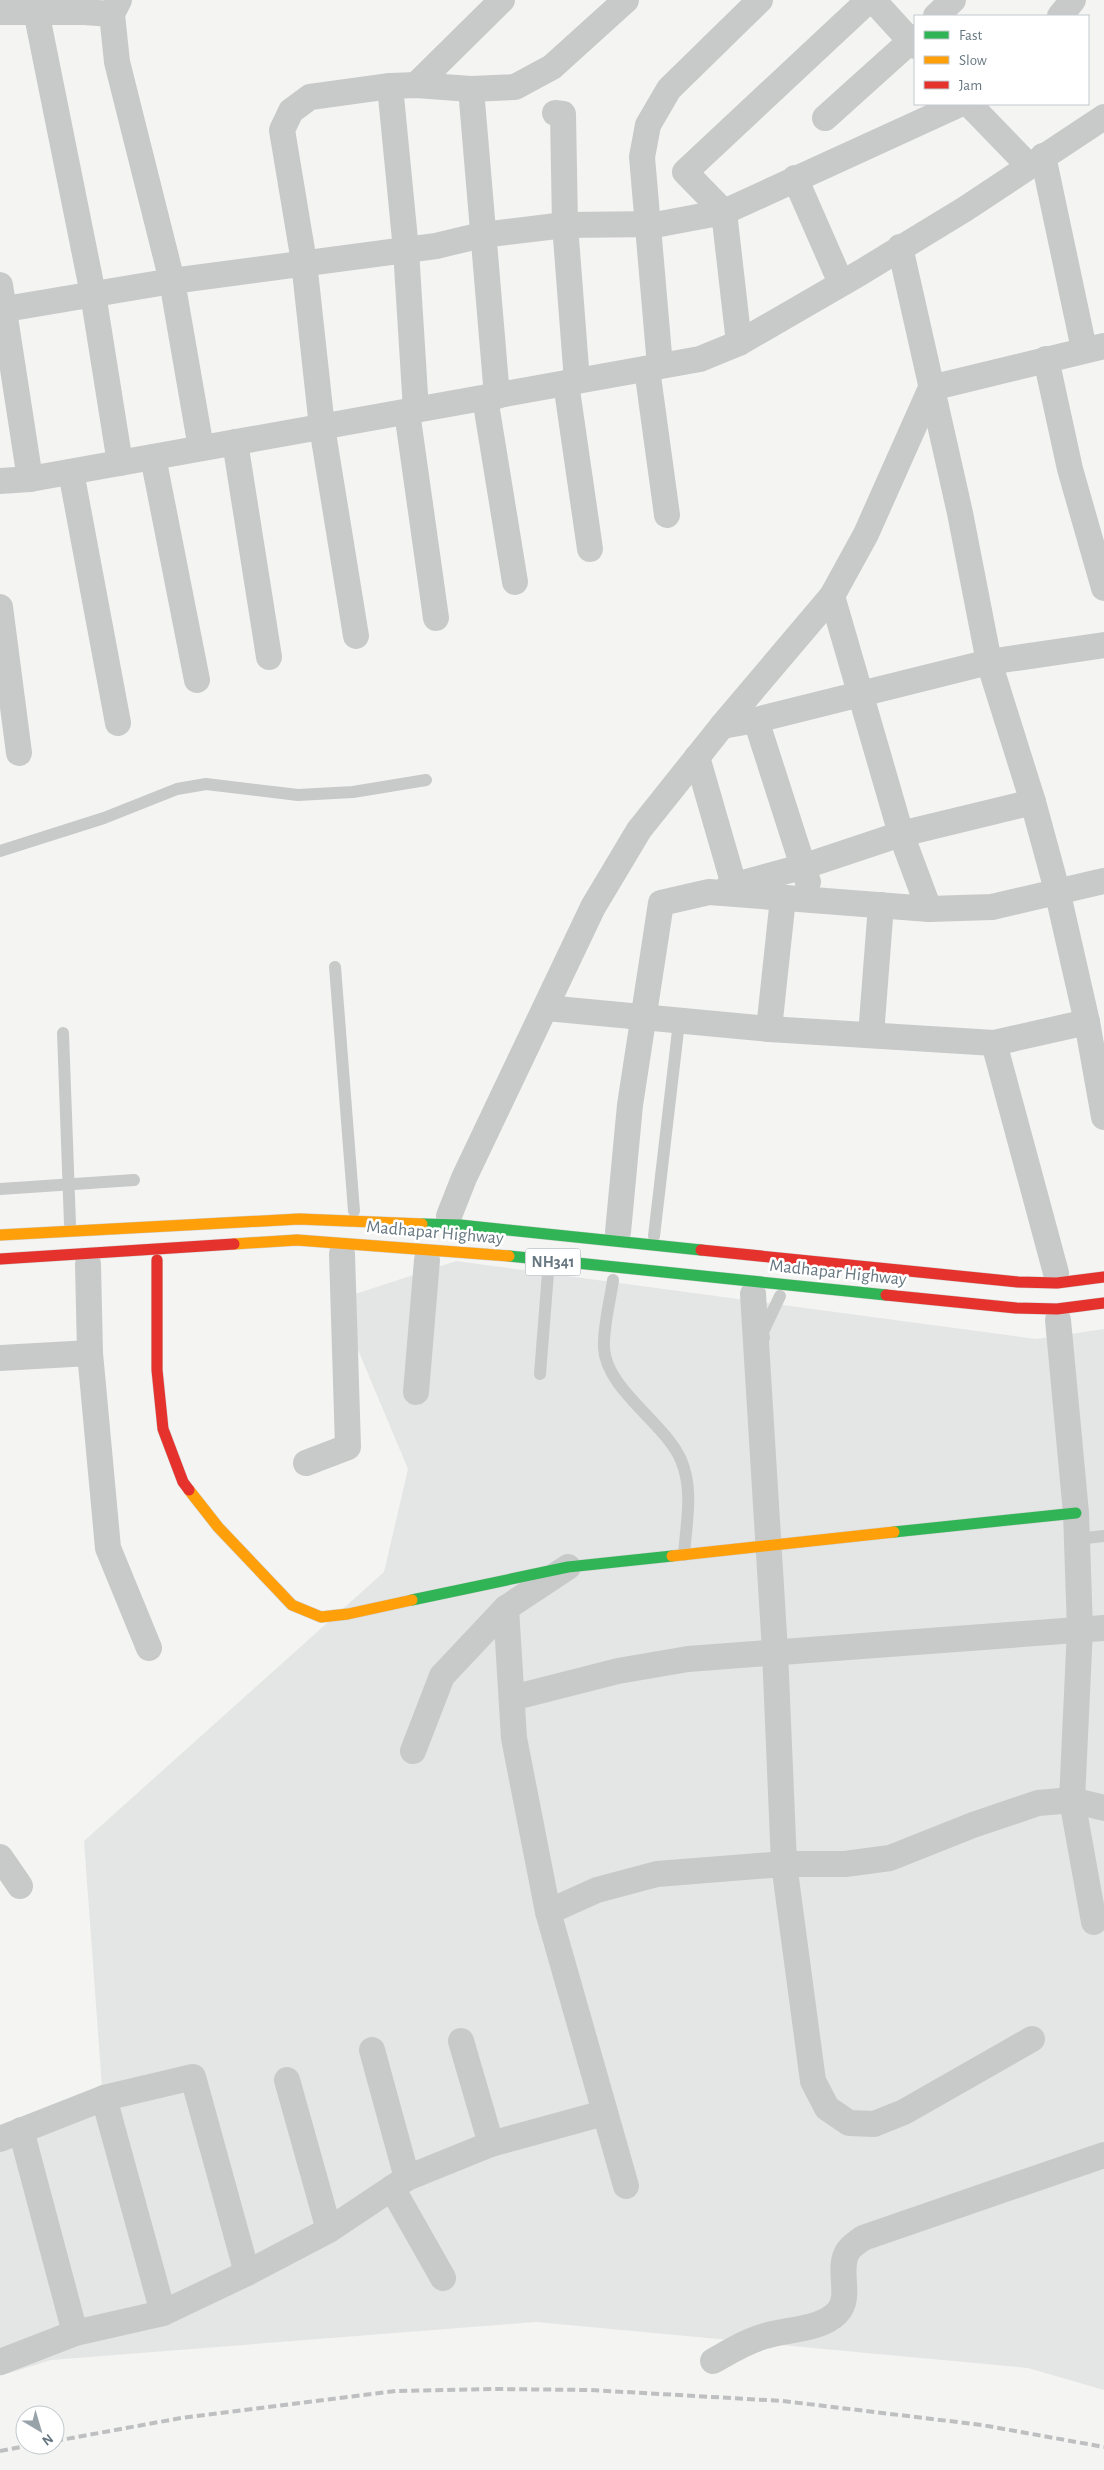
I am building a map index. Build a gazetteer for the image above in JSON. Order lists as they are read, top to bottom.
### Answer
{
  "streets": {
    "main road": ["Madhapar Highway", "NH341"]
  },
  "legend": ["Fast", "Slow", "Jam"],
  "north": "bottom right"
}
